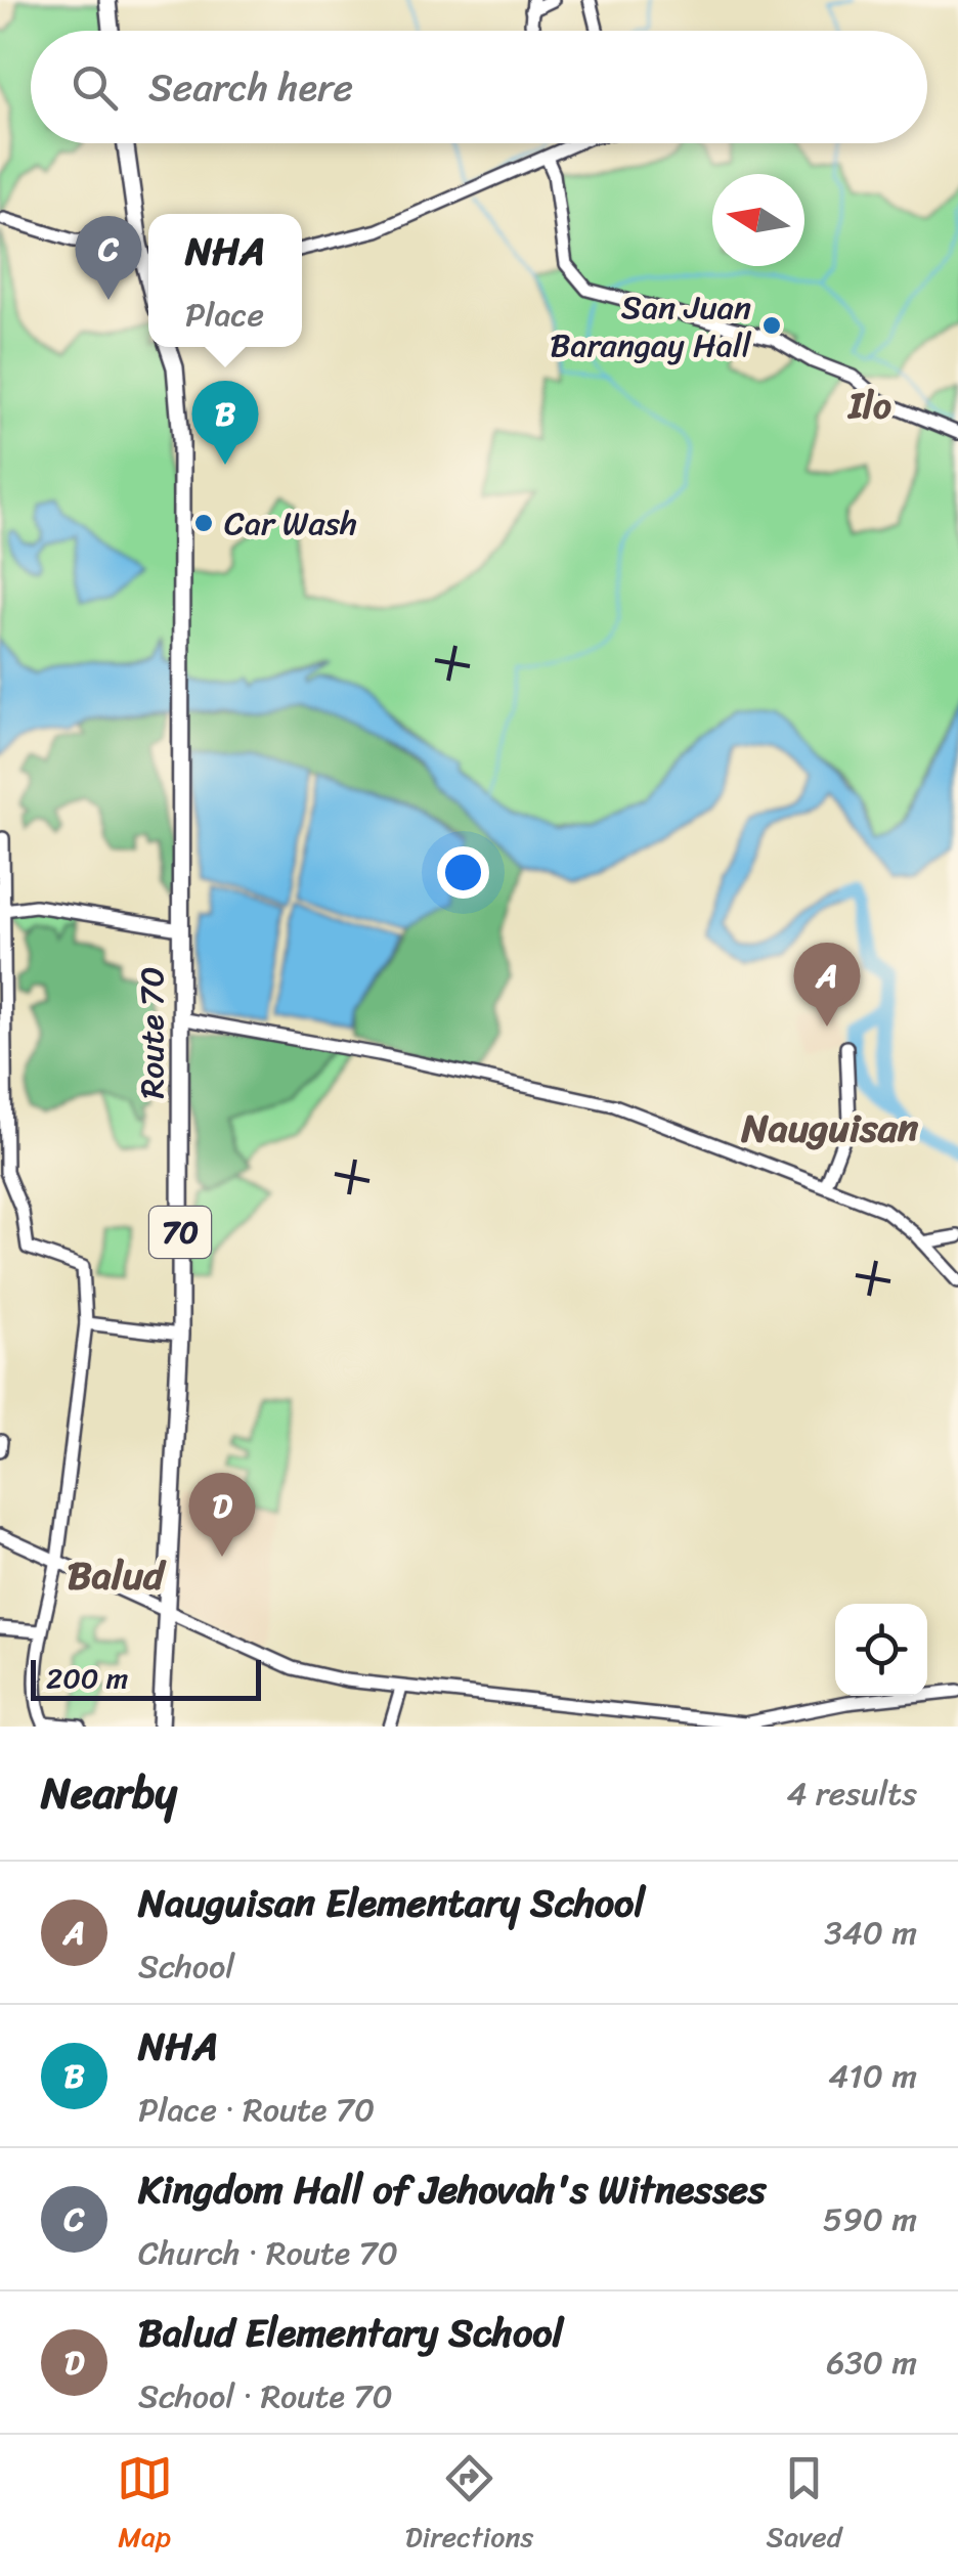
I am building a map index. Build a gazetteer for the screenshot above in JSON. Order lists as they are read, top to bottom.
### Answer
{
  "streets": {
    "highway": ["Route 70", "70"]
  },
  "districts": ["Ilo", "Nauguisan", "Balud"],
  "places": ["San Juan Barangay Hall", "Car Wash"],
  "scale_bar": "200 m",
  "north": "left",
  "page": {
    "search": "Search here",
    "popup": ["NHA", "Place"],
    "pins": [
      "C",
      "B",
      "A",
      "D"
    ],
    "scale": "200 m",
    "heading": ["Nearby", "4 results"],
    "list": [
      {
        "mark": "A",
        "name": "Nauguisan Elementary School",
        "note": "School",
        "value": "340 m"
      },
      {
        "mark": "B",
        "name": "NHA",
        "note": "Place · Route 70",
        "value": "410 m"
      },
      {
        "mark": "C",
        "name": "Kingdom Hall of Jehovah's Witnesses",
        "note": "Church · Route 70",
        "value": "590 m"
      },
      {
        "mark": "D",
        "name": "Balud Elementary School",
        "note": "School · Route 70",
        "value": "630 m"
      }
    ],
    "nav": ["Map", "Directions", "Saved"]
  }
}
